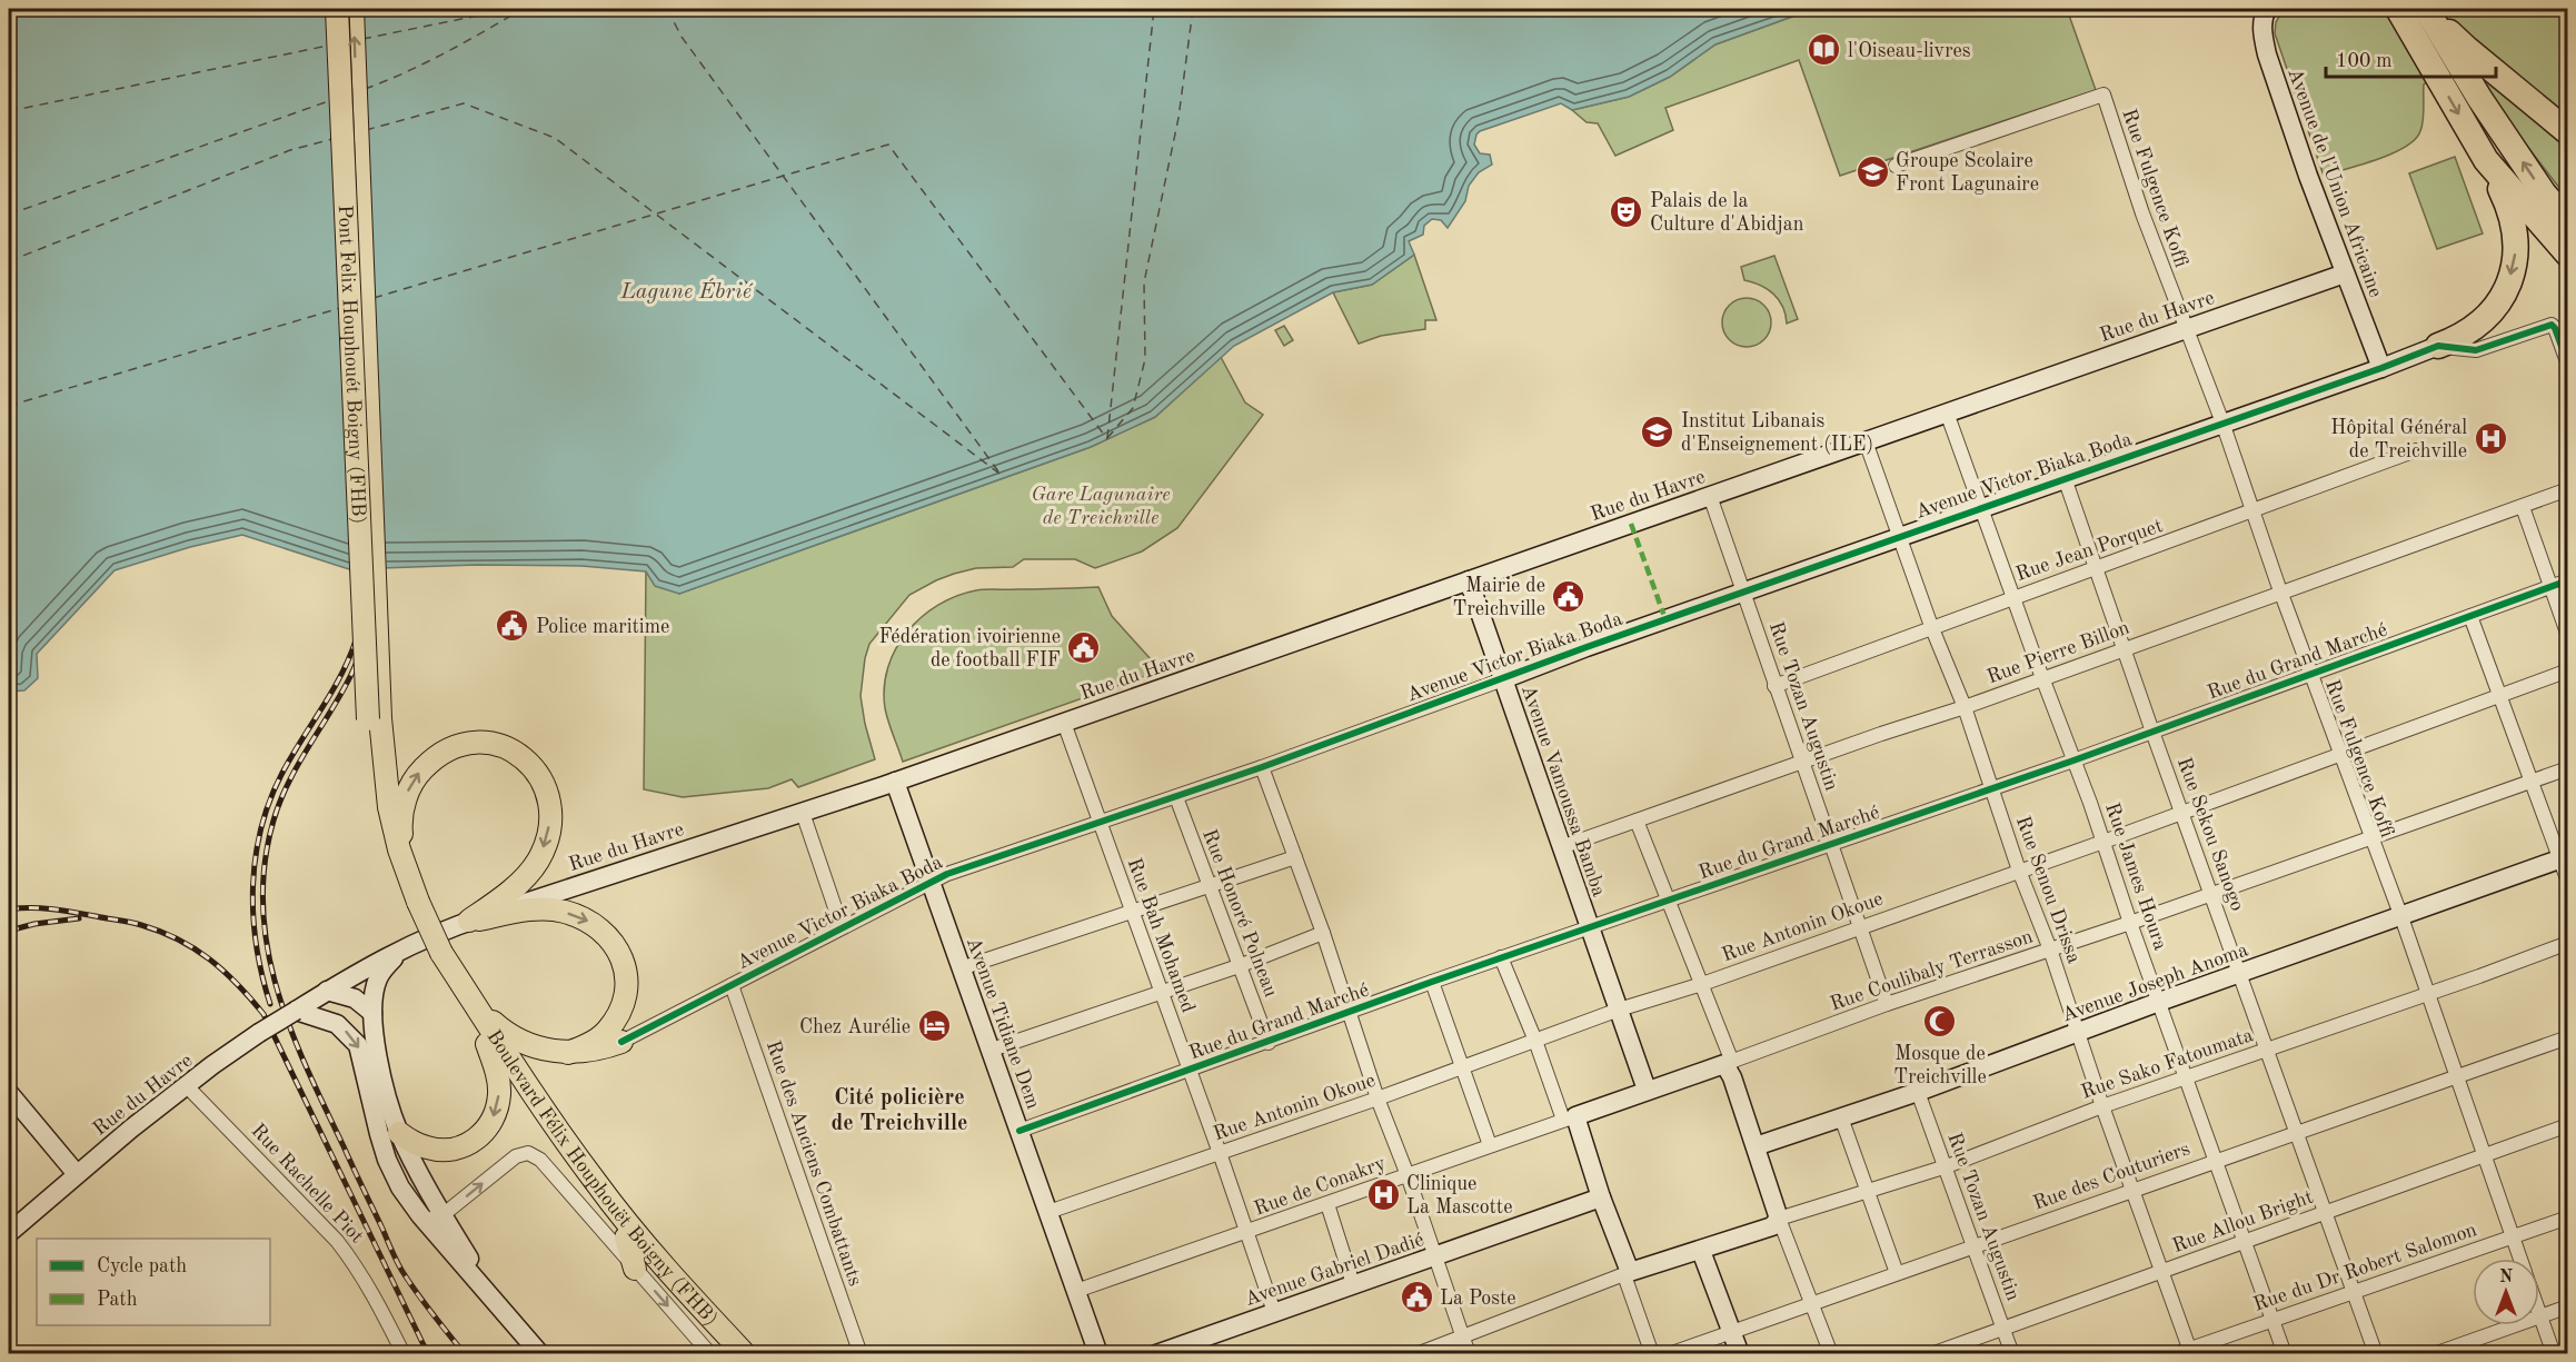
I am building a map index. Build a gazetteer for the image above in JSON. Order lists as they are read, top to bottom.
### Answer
{
  "streets": {
    "main road": ["Pont Felix Houphouét Boigny (FHB)", "Boulevard Félix Houphouët Boigny (FHB)"],
    "street": [
      "Avenue de l'Union Africaine",
      "Rue Fulgence Koffi",
      "Rue du Havre",
      "Avenue Victor Biaka Boda",
      "Rue Jean Porquet",
      "Rue Pierre Billon",
      "Rue du Grand Marché",
      "Rue Tozan Augustin",
      "Avenue Vamoussa Bamba",
      "Rue Sekou Sanogo",
      "Rue James Houra",
      "Rue Senou Drissa",
      "Rue Honoré Polneau",
      "Rue Antonin Okoue",
      "Rue Bah Mohamed",
      "Rue Coulibaly Terrasson",
      "Avenue Joseph Anoma",
      "Avenue Tidiane Dem",
      "Rue Sako Fatoumata",
      "Rue des Anciens Combattants",
      "Rue des Couturiers",
      "Rue Rachelle Piot",
      "Rue de Conakry",
      "Rue Allou Bright",
      "Rue du Dr Robert Salomon",
      "Avenue Gabriel Dadié"
    ]
  },
  "crossings": [
    ["Avenue de l'Union Africaine", "Rue du Havre"],
    ["Avenue de l'Union Africaine", "Avenue Victor Biaka Boda"],
    ["Rue Fulgence Koffi", "Rue du Havre"],
    ["Rue Fulgence Koffi", "Avenue Victor Biaka Boda"],
    ["Rue Fulgence Koffi", "Rue Jean Porquet"],
    ["Rue Fulgence Koffi", "Rue Pierre Billon"],
    ["Rue Fulgence Koffi", "Rue du Grand Marché"],
    ["Rue Fulgence Koffi", "Rue Antonin Okoue"],
    ["Rue Fulgence Koffi", "Rue Coulibaly Terrasson"],
    ["Rue Fulgence Koffi", "Avenue Joseph Anoma"],
    ["Rue Fulgence Koffi", "Rue Sako Fatoumata"],
    ["Rue Fulgence Koffi", "Rue des Couturiers"],
    ["Rue Fulgence Koffi", "Rue Allou Bright"],
    ["Rue Fulgence Koffi", "Rue du Dr Robert Salomon"],
    ["Rue du Havre", "Rue Tozan Augustin"],
    ["Rue du Havre", "Avenue Vamoussa Bamba"],
    ["Rue du Havre", "Rue James Houra"],
    ["Rue du Havre", "Rue Senou Drissa"],
    ["Rue du Havre", "Rue Bah Mohamed"],
    ["Rue du Havre", "Avenue Tidiane Dem"],
    ["Rue du Havre", "Rue Rachelle Piot"],
    ["Avenue Victor Biaka Boda", "Rue Tozan Augustin"],
    ["Avenue Victor Biaka Boda", "Avenue Vamoussa Bamba"],
    ["Avenue Victor Biaka Boda", "Rue Sekou Sanogo"],
    ["Avenue Victor Biaka Boda", "Rue James Houra"],
    ["Avenue Victor Biaka Boda", "Rue Senou Drissa"],
    ["Avenue Victor Biaka Boda", "Rue Honoré Polneau"],
    ["Avenue Victor Biaka Boda", "Rue Bah Mohamed"],
    ["Avenue Victor Biaka Boda", "Avenue Tidiane Dem"],
    ["Avenue Victor Biaka Boda", "Rue des Anciens Combattants"],
    ["Rue Jean Porquet", "Rue Tozan Augustin"],
    ["Rue Jean Porquet", "Rue Sekou Sanogo"],
    ["Rue Jean Porquet", "Rue James Houra"],
    ["Rue Jean Porquet", "Rue Senou Drissa"],
    ["Rue Pierre Billon", "Rue Tozan Augustin"],
    ["Rue Pierre Billon", "Avenue Vamoussa Bamba"],
    ["Rue Pierre Billon", "Rue Sekou Sanogo"],
    ["Rue Pierre Billon", "Rue James Houra"],
    ["Rue Pierre Billon", "Rue Senou Drissa"],
    ["Rue du Grand Marché", "Rue Tozan Augustin"],
    ["Rue du Grand Marché", "Avenue Vamoussa Bamba"],
    ["Rue du Grand Marché", "Rue Sekou Sanogo"],
    ["Rue du Grand Marché", "Rue James Houra"],
    ["Rue du Grand Marché", "Rue Senou Drissa"],
    ["Rue du Grand Marché", "Rue Honoré Polneau"],
    ["Rue du Grand Marché", "Rue Bah Mohamed"],
    ["Rue du Grand Marché", "Avenue Tidiane Dem"],
    ["Rue Tozan Augustin", "Rue Antonin Okoue"],
    ["Rue Tozan Augustin", "Rue Coulibaly Terrasson"],
    ["Rue Tozan Augustin", "Avenue Joseph Anoma"],
    ["Rue Tozan Augustin", "Rue Sako Fatoumata"],
    ["Rue Tozan Augustin", "Rue des Couturiers"],
    ["Rue Tozan Augustin", "Rue Allou Bright"],
    ["Avenue Vamoussa Bamba", "Rue Antonin Okoue"],
    ["Rue Sekou Sanogo", "Rue Antonin Okoue"],
    ["Rue Sekou Sanogo", "Rue Coulibaly Terrasson"],
    ["Rue Sekou Sanogo", "Avenue Joseph Anoma"],
    ["Rue Sekou Sanogo", "Rue Sako Fatoumata"],
    ["Rue Sekou Sanogo", "Rue des Couturiers"],
    ["Rue Sekou Sanogo", "Rue Allou Bright"],
    ["Rue Sekou Sanogo", "Rue du Dr Robert Salomon"],
    ["Rue James Houra", "Rue Antonin Okoue"],
    ["Rue James Houra", "Rue Coulibaly Terrasson"],
    ["Rue James Houra", "Avenue Joseph Anoma"],
    ["Rue James Houra", "Rue Sako Fatoumata"],
    ["Rue James Houra", "Rue des Couturiers"],
    ["Rue James Houra", "Rue Allou Bright"],
    ["Rue James Houra", "Rue du Dr Robert Salomon"],
    ["Rue Senou Drissa", "Rue Antonin Okoue"],
    ["Rue Senou Drissa", "Rue Coulibaly Terrasson"],
    ["Rue Senou Drissa", "Avenue Joseph Anoma"],
    ["Rue Senou Drissa", "Rue Sako Fatoumata"],
    ["Rue Senou Drissa", "Rue des Couturiers"],
    ["Rue Senou Drissa", "Rue Allou Bright"],
    ["Rue Senou Drissa", "Rue du Dr Robert Salomon"],
    ["Rue Antonin Okoue", "Rue Bah Mohamed"],
    ["Rue Antonin Okoue", "Avenue Tidiane Dem"],
    ["Rue Bah Mohamed", "Rue de Conakry"],
    ["Rue Bah Mohamed", "Avenue Gabriel Dadié"],
    ["Avenue Tidiane Dem", "Rue de Conakry"]
  ],
  "districts": ["Cité policière de Treichville"],
  "water": ["Lagune Ébrié"],
  "parks": ["Gare Lagunaire de Treichville"],
  "places": {
    "library": ["l'Oiseau-livres"],
    "school or university": ["Groupe Scolaire Front Lagunaire", "Institut Libanais d'Enseignement (ILE)"],
    "theatre": ["Palais de la Culture d'Abidjan"],
    "hospital": ["Hôpital Général de Treichville", "Clinique La Mascotte"],
    "public building": [
      "Mairie de Treichville",
      "Police maritime",
      "Fédération ivoirienne de football FIF",
      "La Poste"
    ],
    "mosque": ["Mosque de Treichville"],
    "hotel": ["Chez Aurélie"]
  },
  "legend": ["Cycle path", "Path"],
  "scale_bar": "100 m",
  "north": "top"
}
